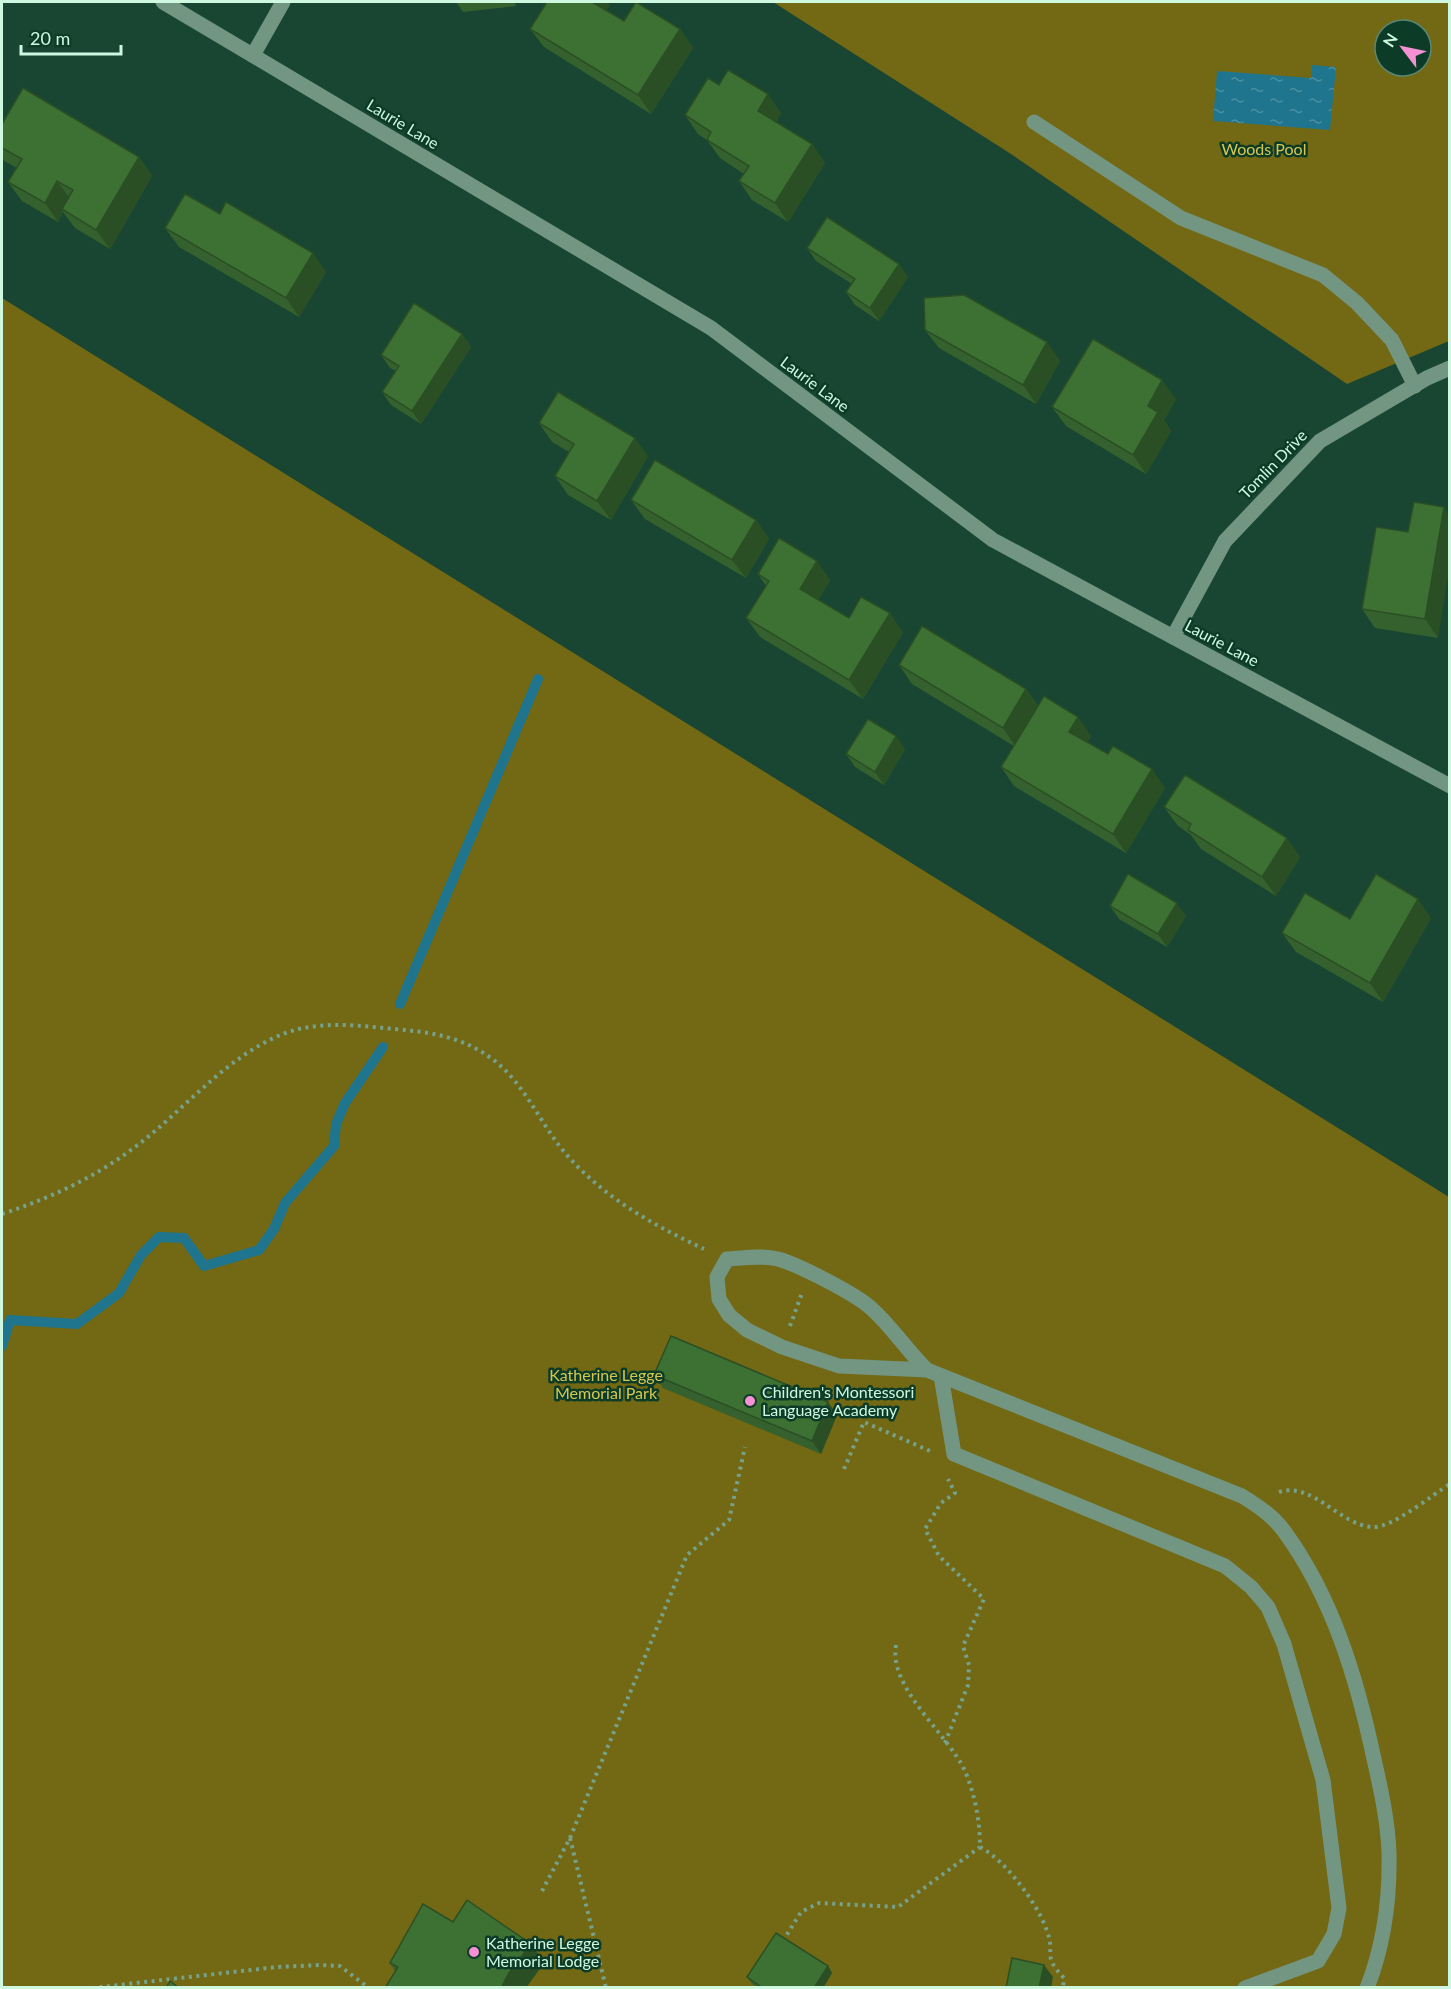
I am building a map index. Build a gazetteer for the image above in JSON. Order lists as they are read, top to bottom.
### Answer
{
  "streets": {
    "street": ["Laurie Lane", "Tomlin Drive"]
  },
  "crossings": [
    ["Laurie Lane", "Tomlin Drive"]
  ],
  "parks": ["Woods Pool", "Katherine Legge Memorial Park"],
  "places": ["Children's Montessori Language Academy", "Katherine Legge Memorial Lodge"],
  "scale_bar": "20 m",
  "north": "top left"
}
